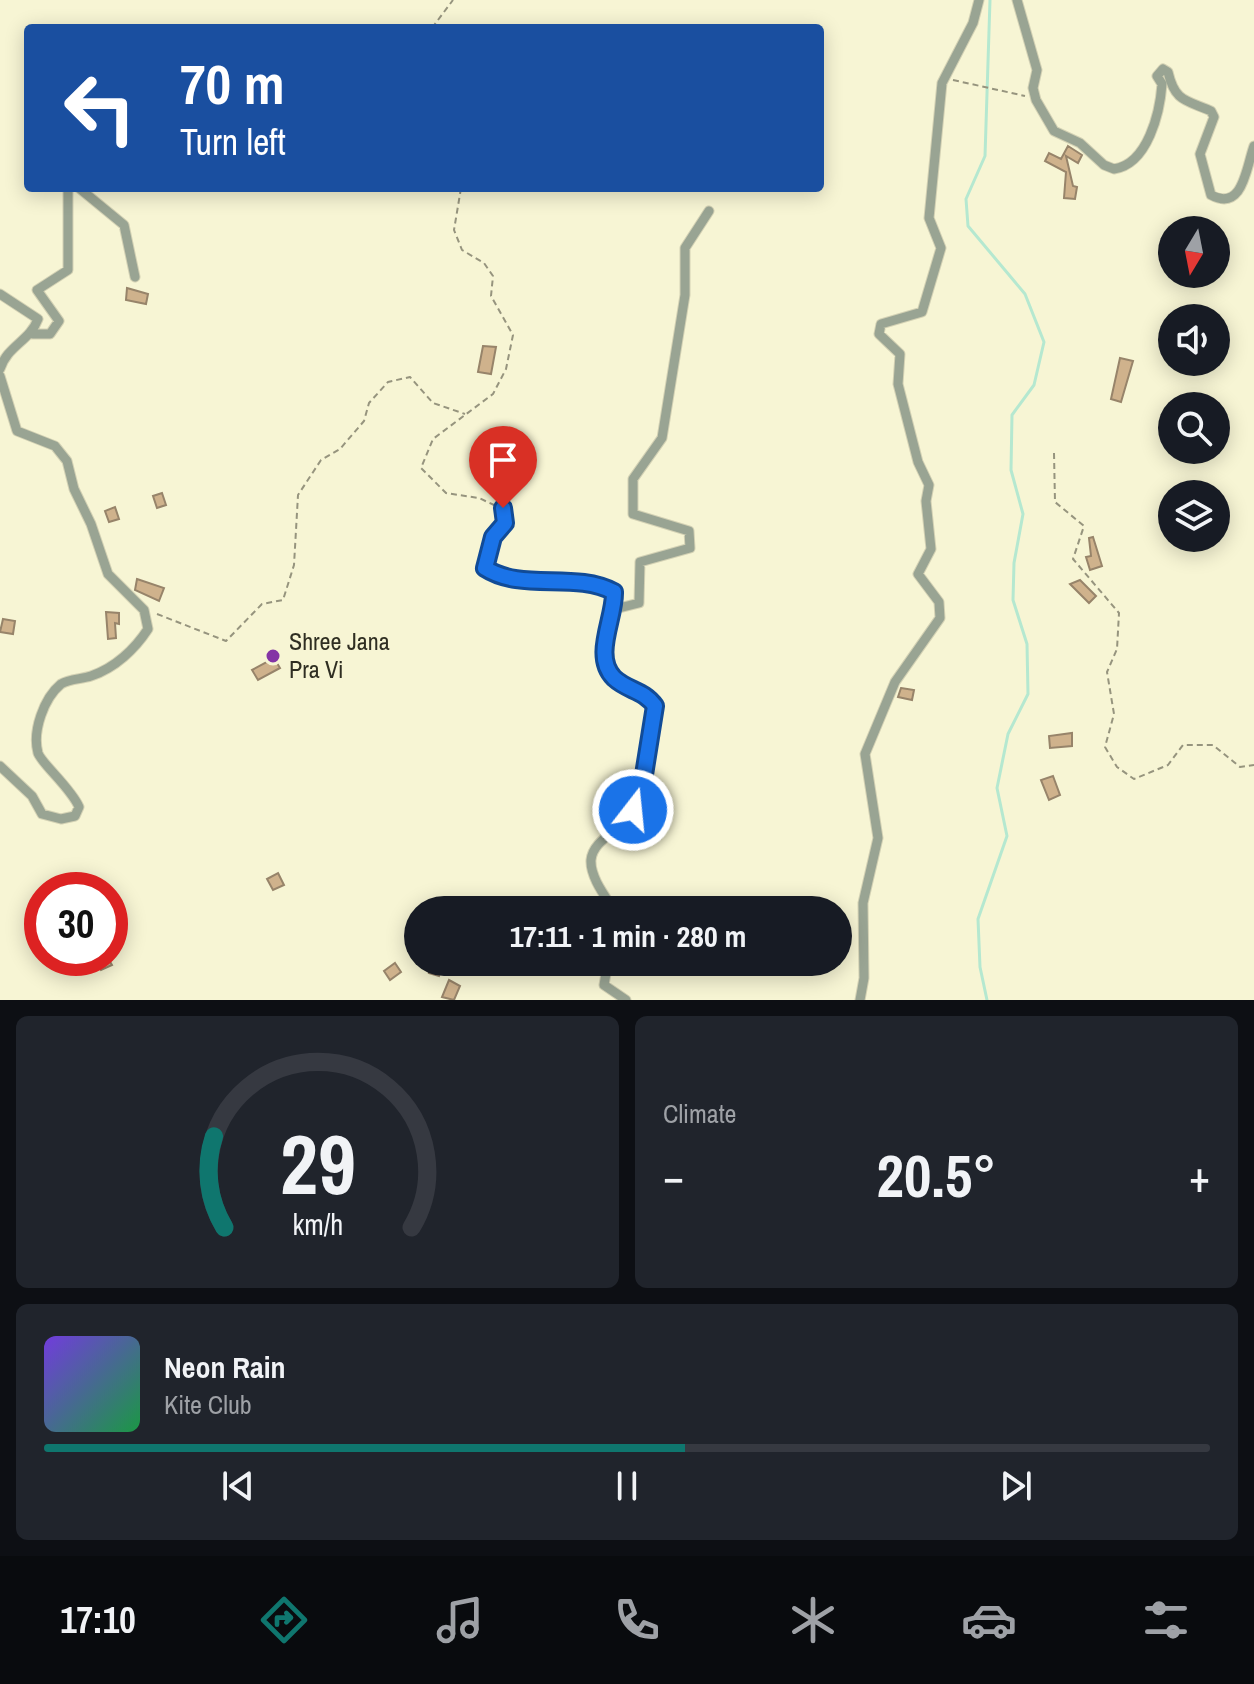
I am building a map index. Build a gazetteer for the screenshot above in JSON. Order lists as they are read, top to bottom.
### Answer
{
  "places": ["Shree Jana Pra Vi"],
  "north": "bottom",
  "page": {
    "turn": ["70 m", "Turn left"],
    "limit": "30",
    "trip": "17:11 · 1 min · 280 m",
    "tile": "Climate",
    "heat": ["−", "20.5°", "+"],
    "song": ["Neon Rain", "Kite Club"],
    "tabs": "17:10",
    "gauge": ["29", "km/h"]
  }
}
